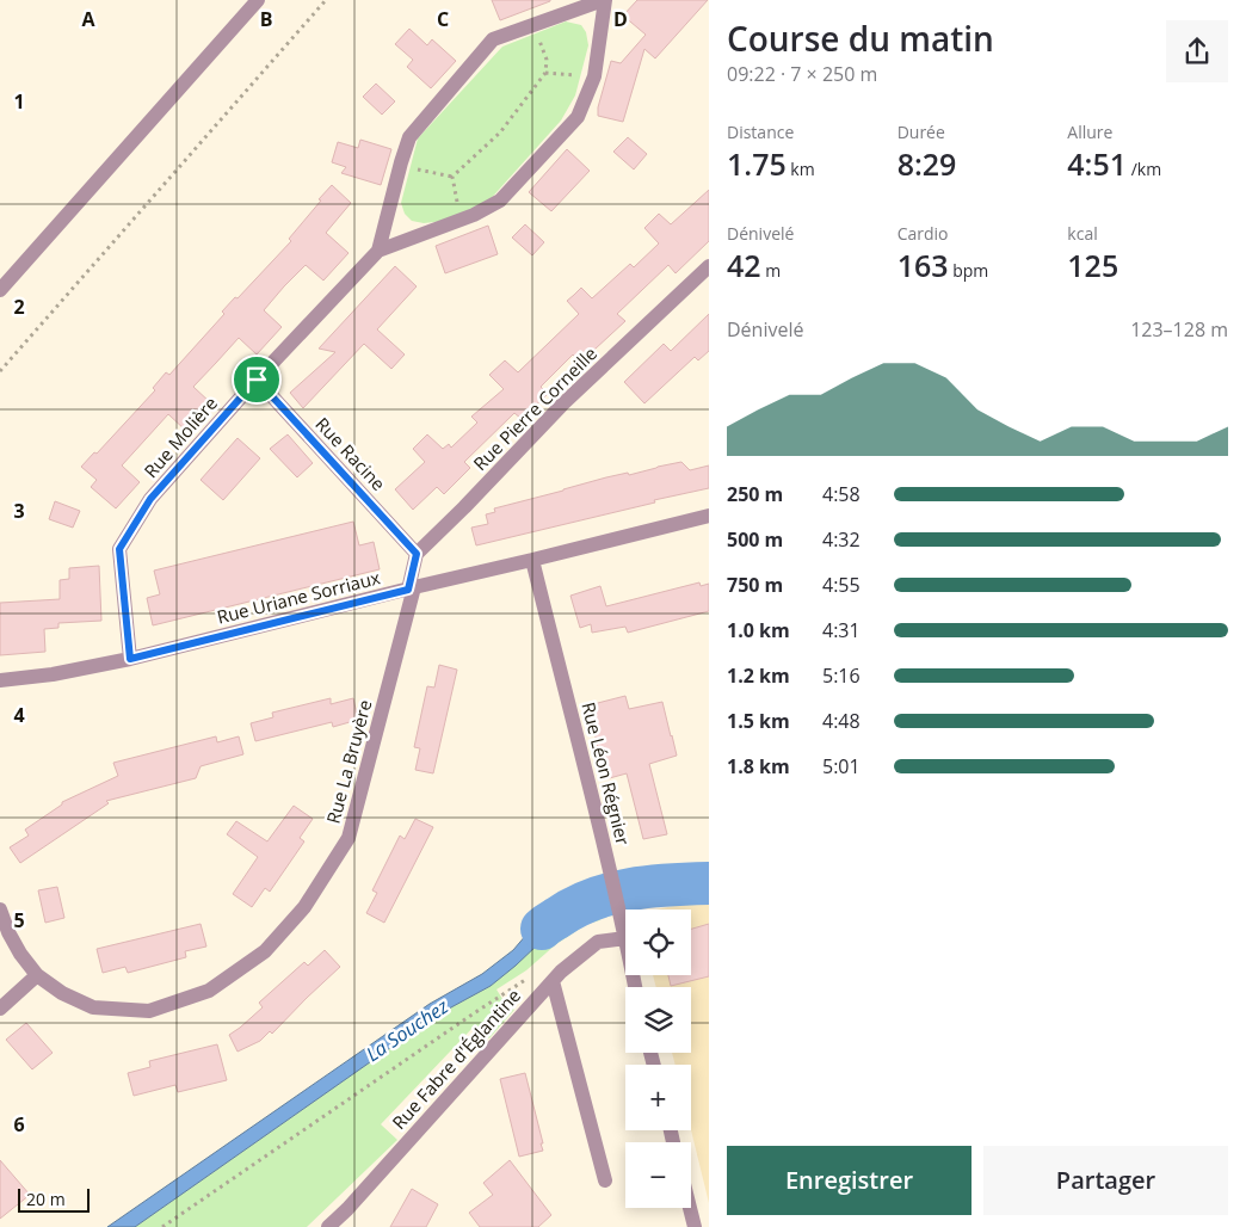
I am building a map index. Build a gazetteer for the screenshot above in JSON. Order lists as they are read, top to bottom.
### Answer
{
  "streets": {
    "street": [
      "Rue Pierre Corneille",
      "Rue Molière",
      "Rue Racine",
      "Rue Uriane Sorriaux",
      "Rue La Bruyère",
      "Rue Léon Régnier",
      "Rue Fabre d'Églantine"
    ]
  },
  "crossings": [
    ["Rue Pierre Corneille", "Rue Racine"],
    ["Rue Molière", "Rue Racine"],
    ["Rue Molière", "Rue Uriane Sorriaux"],
    ["Rue Uriane Sorriaux", "Rue La Bruyère"],
    ["Rue Uriane Sorriaux", "Rue Léon Régnier"],
    ["Rue Léon Régnier", "Rue Fabre d'Églantine"]
  ],
  "water": ["La Souchez"],
  "scale_bar": "20 m",
  "page": {
    "heading": ["Course du matin", "09:22 · 7 × 250 m"],
    "stats": [
      ["Distance", "1.75 km"],
      ["Durée", "8:29"],
      ["Allure", "4:51 /km"],
      ["Dénivelé", "42 m"],
      ["Cardio", "163 bpm"],
      ["kcal", "125"]
    ],
    "chart": ["Dénivelé", "123–128 m"],
    "list": [
      {
        "name": "250 m",
        "note": "4:58"
      },
      {
        "name": "500 m",
        "note": "4:32"
      },
      {
        "name": "750 m",
        "note": "4:55"
      },
      {
        "name": "1.0 km",
        "note": "4:31"
      },
      {
        "name": "1.2 km",
        "note": "5:16"
      },
      {
        "name": "1.5 km",
        "note": "4:48"
      },
      {
        "name": "1.8 km",
        "note": "5:01"
      }
    ],
    "map_buttons": ["+", "−"],
    "buttons": ["Enregistrer", "Partager"],
    "scale": "20 m"
  },
  "grid": {
    "columns": [
      "A",
      "B",
      "C",
      "D"
    ],
    "rows": [
      "1",
      "2",
      "3",
      "4",
      "5",
      "6"
    ]
  }
}
